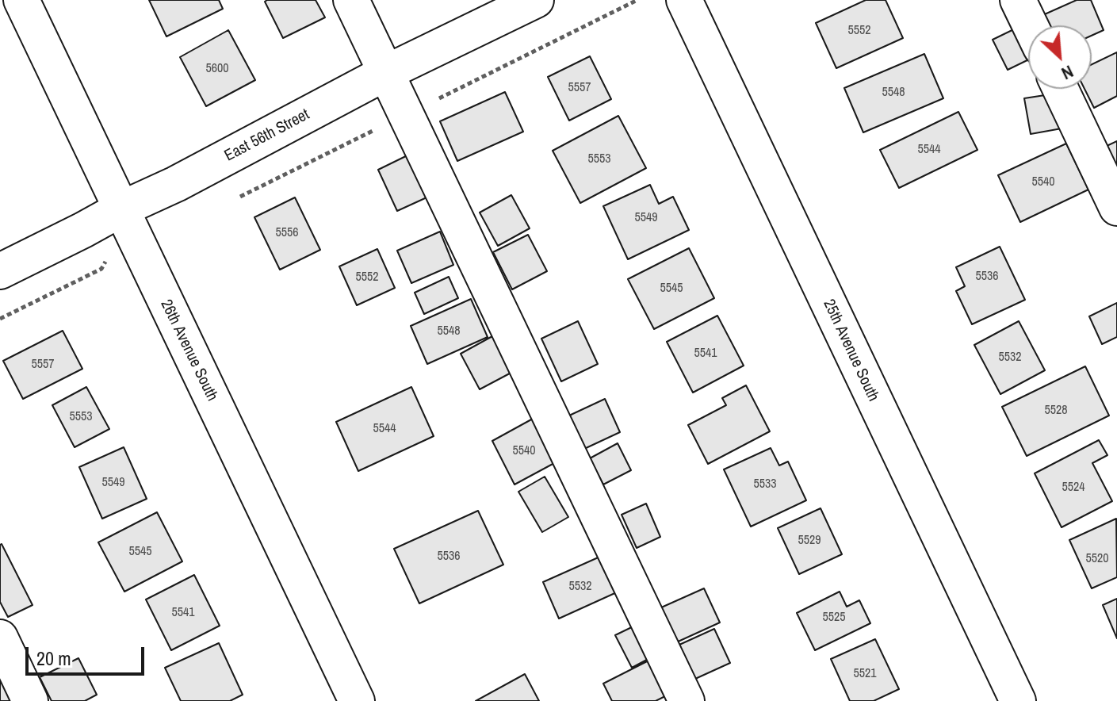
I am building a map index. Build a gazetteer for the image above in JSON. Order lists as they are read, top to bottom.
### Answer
{
  "streets": {
    "street": ["East 56th Street", "26th Avenue South", "25th Avenue South"]
  },
  "crossings": [
    ["East 56th Street", "26th Avenue South"]
  ],
  "house_numbers": [
    "5552",
    "5600",
    "5557",
    "5548",
    "5544",
    "5553",
    "5540",
    "5549",
    "5556",
    "5536",
    "5552",
    "5545",
    "5548",
    "5541",
    "5532",
    "5557",
    "5528",
    "5553",
    "5544",
    "5540",
    "5549",
    "5533",
    "5524",
    "5529",
    "5545",
    "5536",
    "5520",
    "5532",
    "5541",
    "5525",
    "5521"
  ],
  "scale_bar": "20 m",
  "north": "bottom right"
}
